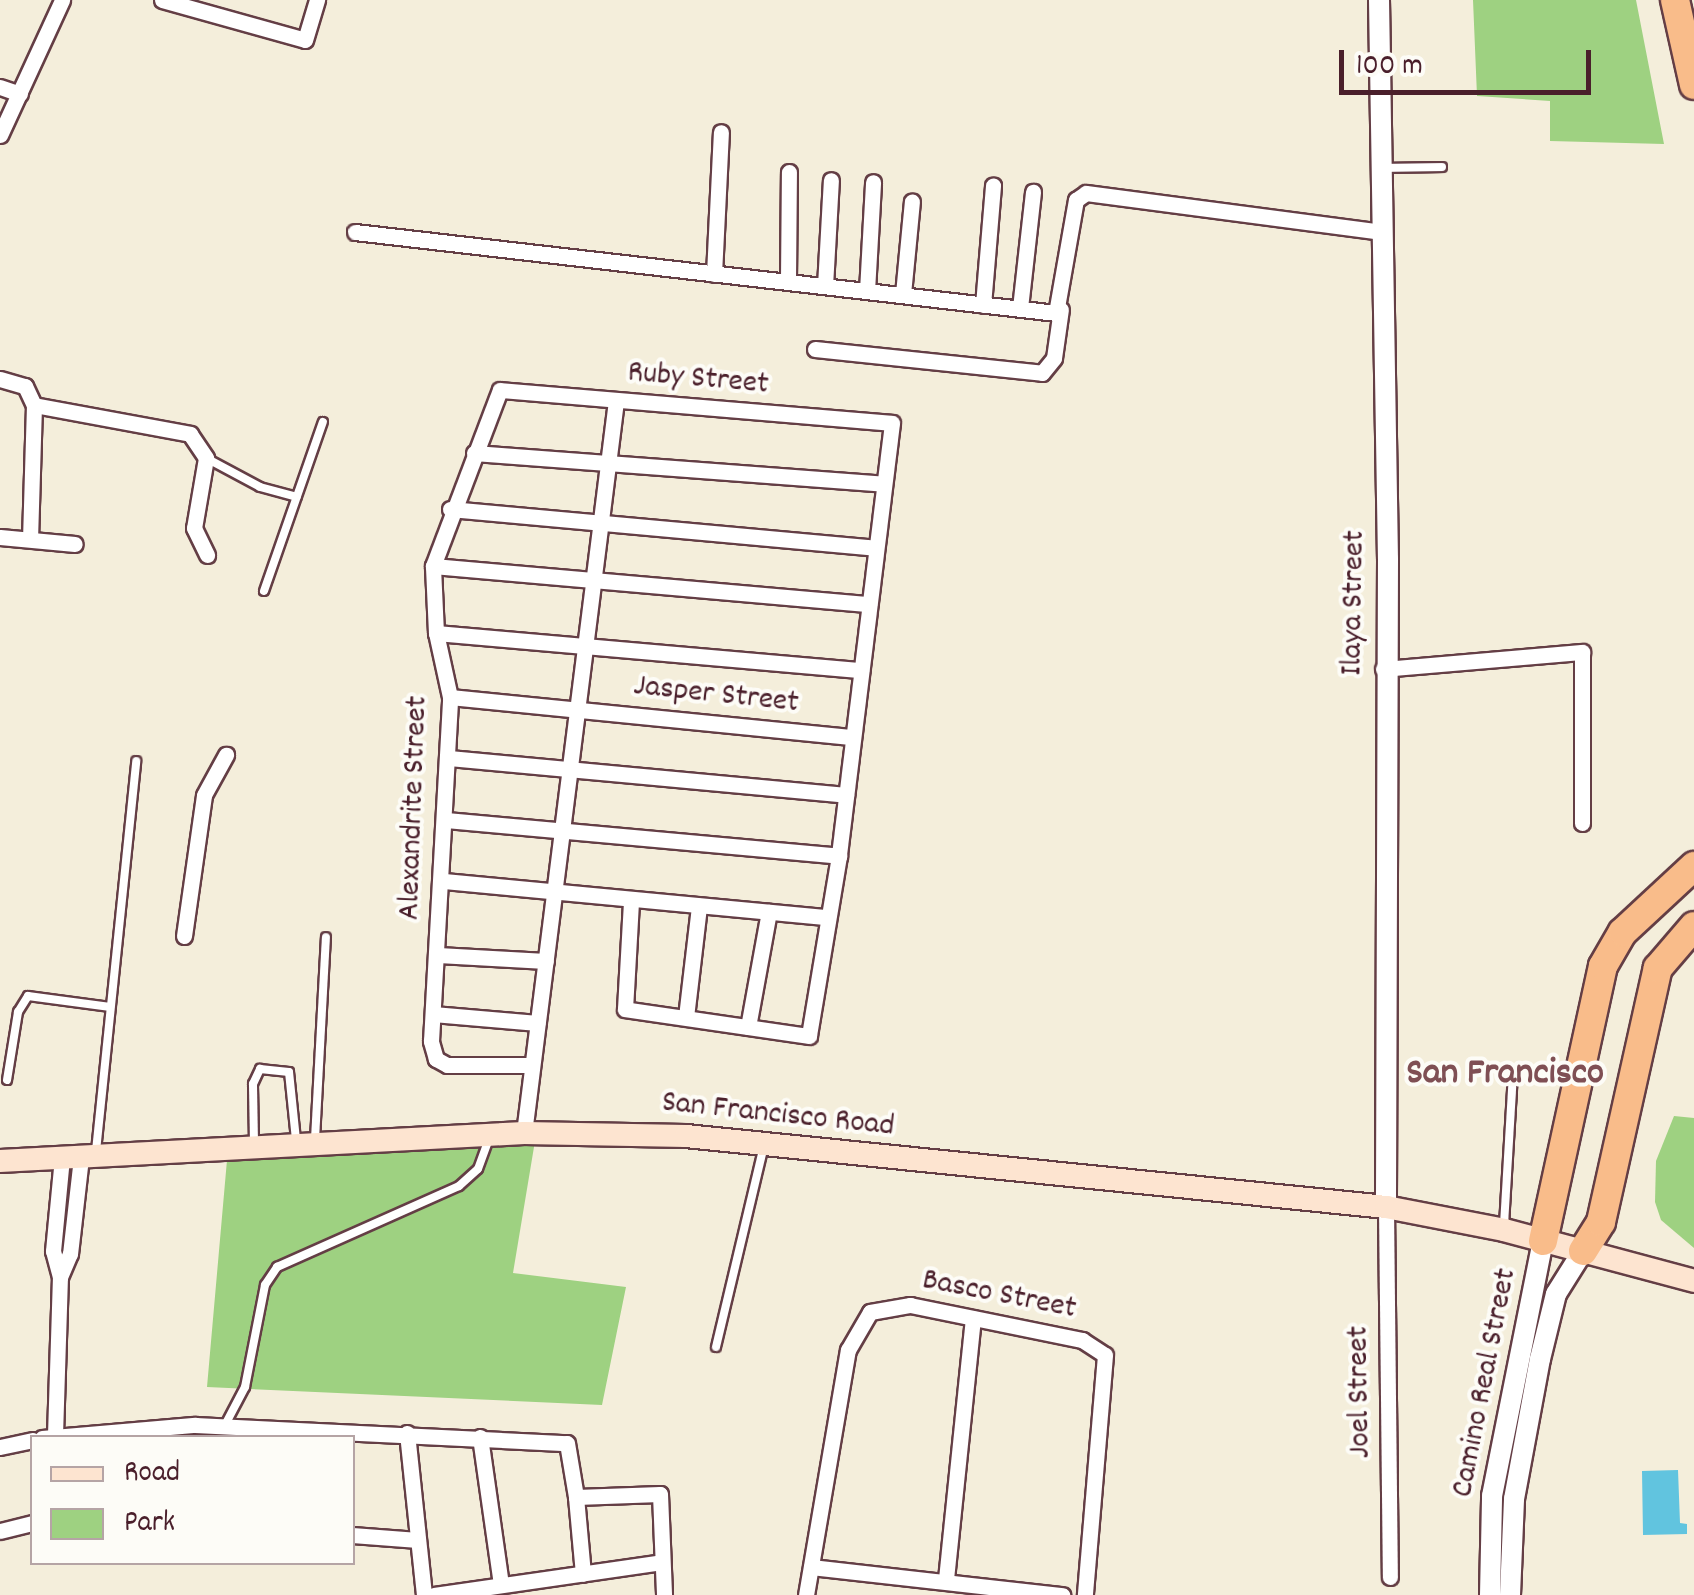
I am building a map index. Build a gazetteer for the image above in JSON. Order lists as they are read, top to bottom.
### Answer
{
  "streets": {
    "main road": ["San Francisco Road"],
    "street": [
      "Ruby Street",
      "Ilaya Street",
      "Jasper Street",
      "Alexandrite Street",
      "Basco Street",
      "Camino Real Street",
      "Joel Street"
    ]
  },
  "crossings": [
    ["Ruby Street", "Alexandrite Street"],
    ["Ilaya Street", "San Francisco Road"],
    ["Ilaya Street", "Joel Street"],
    ["Jasper Street", "Alexandrite Street"],
    ["San Francisco Road", "Camino Real Street"],
    ["San Francisco Road", "Joel Street"]
  ],
  "districts": ["San Francisco"],
  "legend": ["Road", "Park"],
  "scale_bar": "100 m"
}
